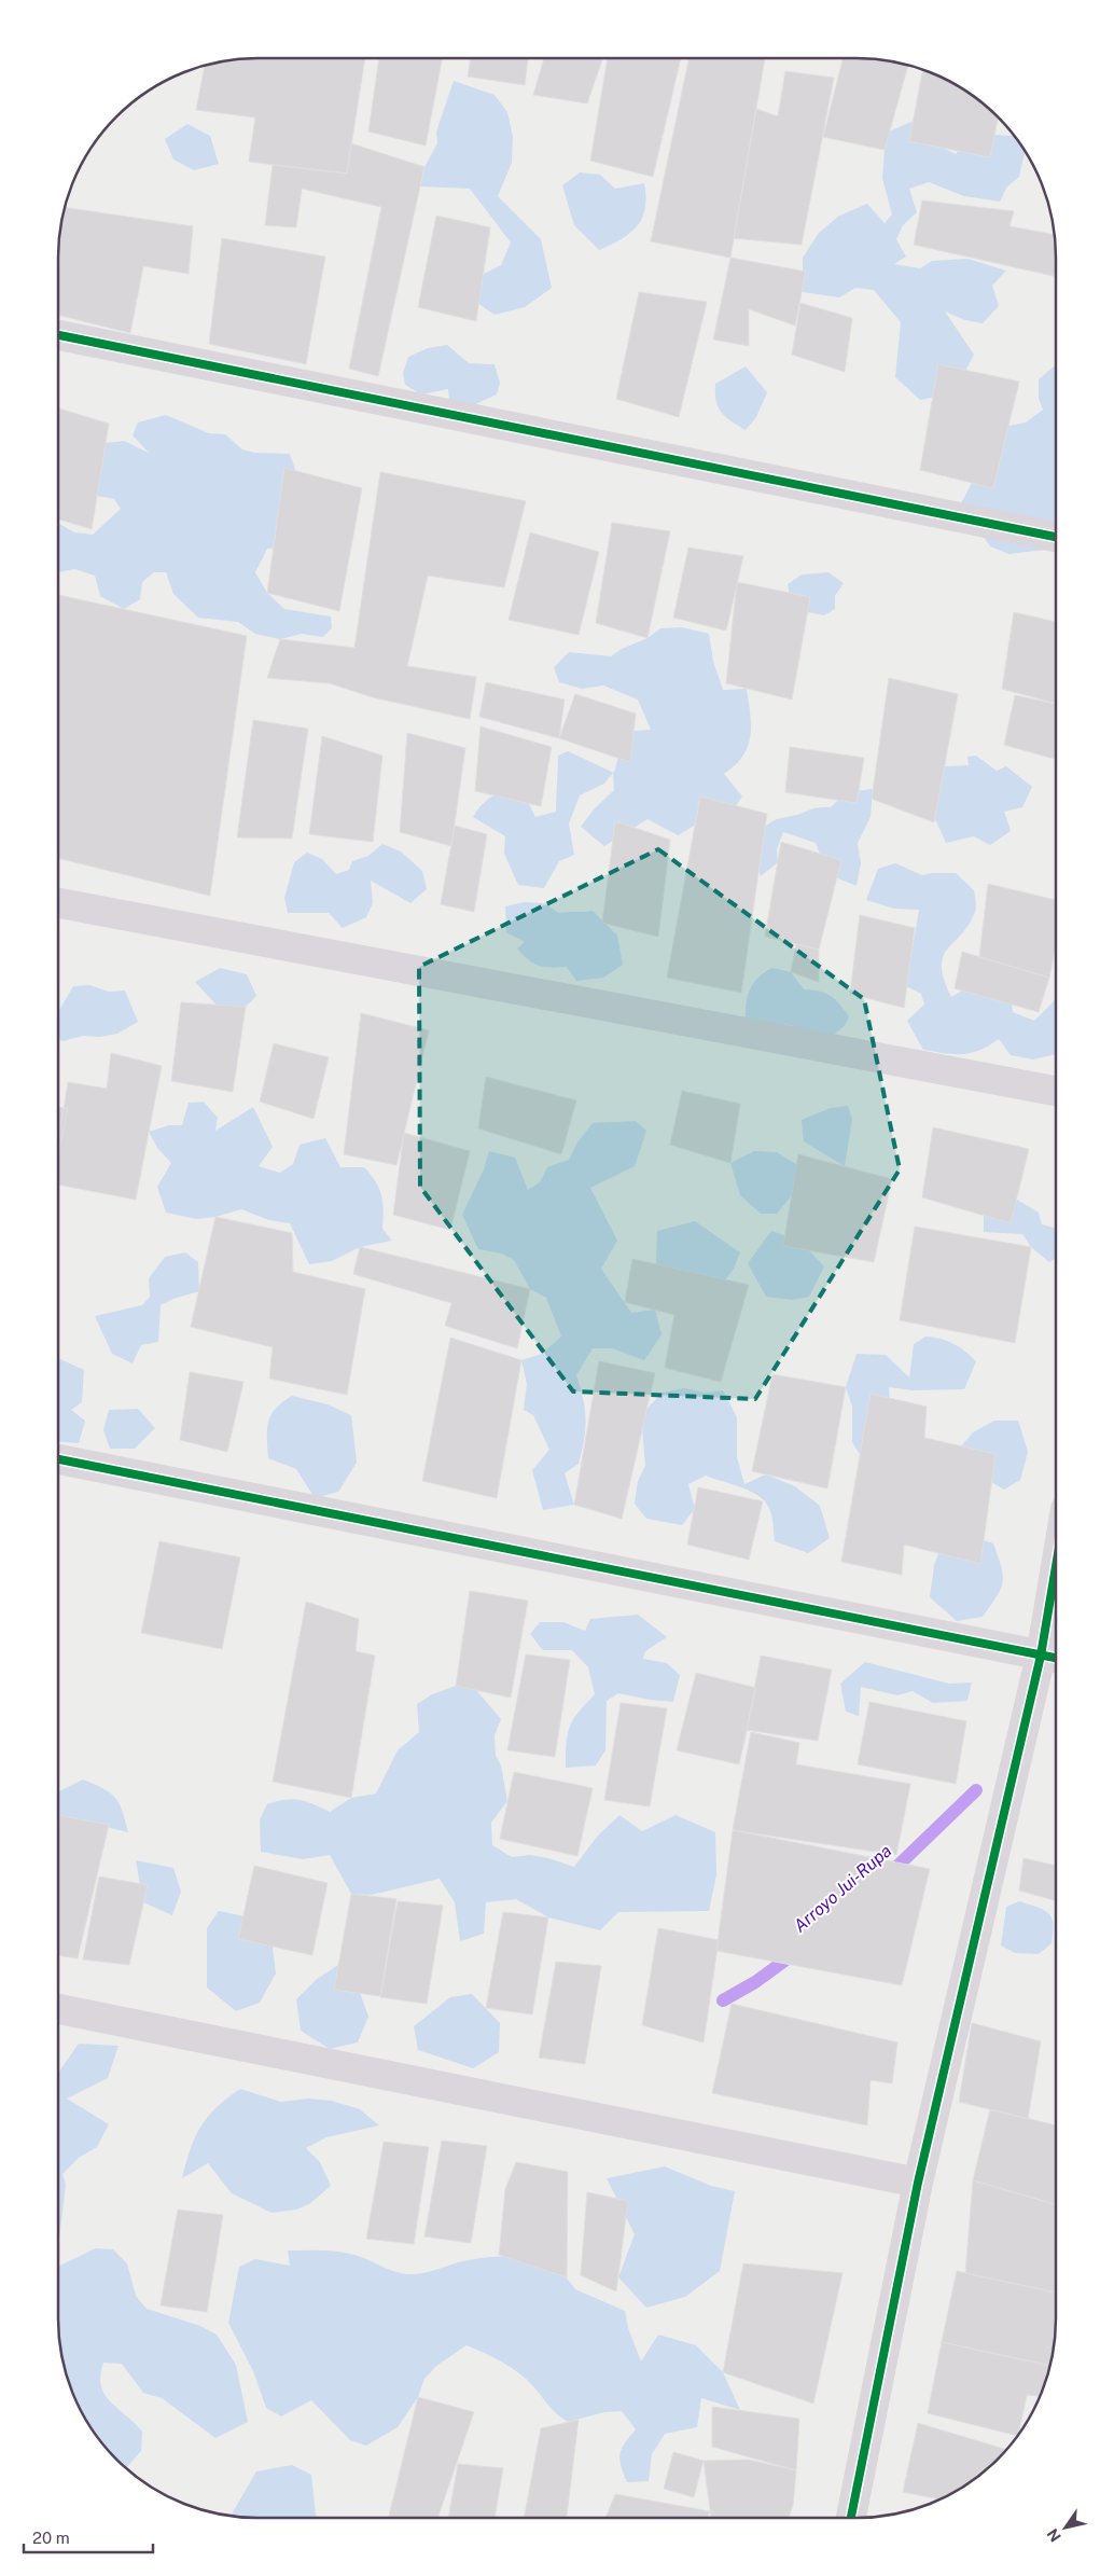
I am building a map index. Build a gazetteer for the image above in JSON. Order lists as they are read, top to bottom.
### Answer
{
  "water": ["Arroyo Jui-Rupa"],
  "scale_bar": "20 m",
  "north": "bottom left"
}
